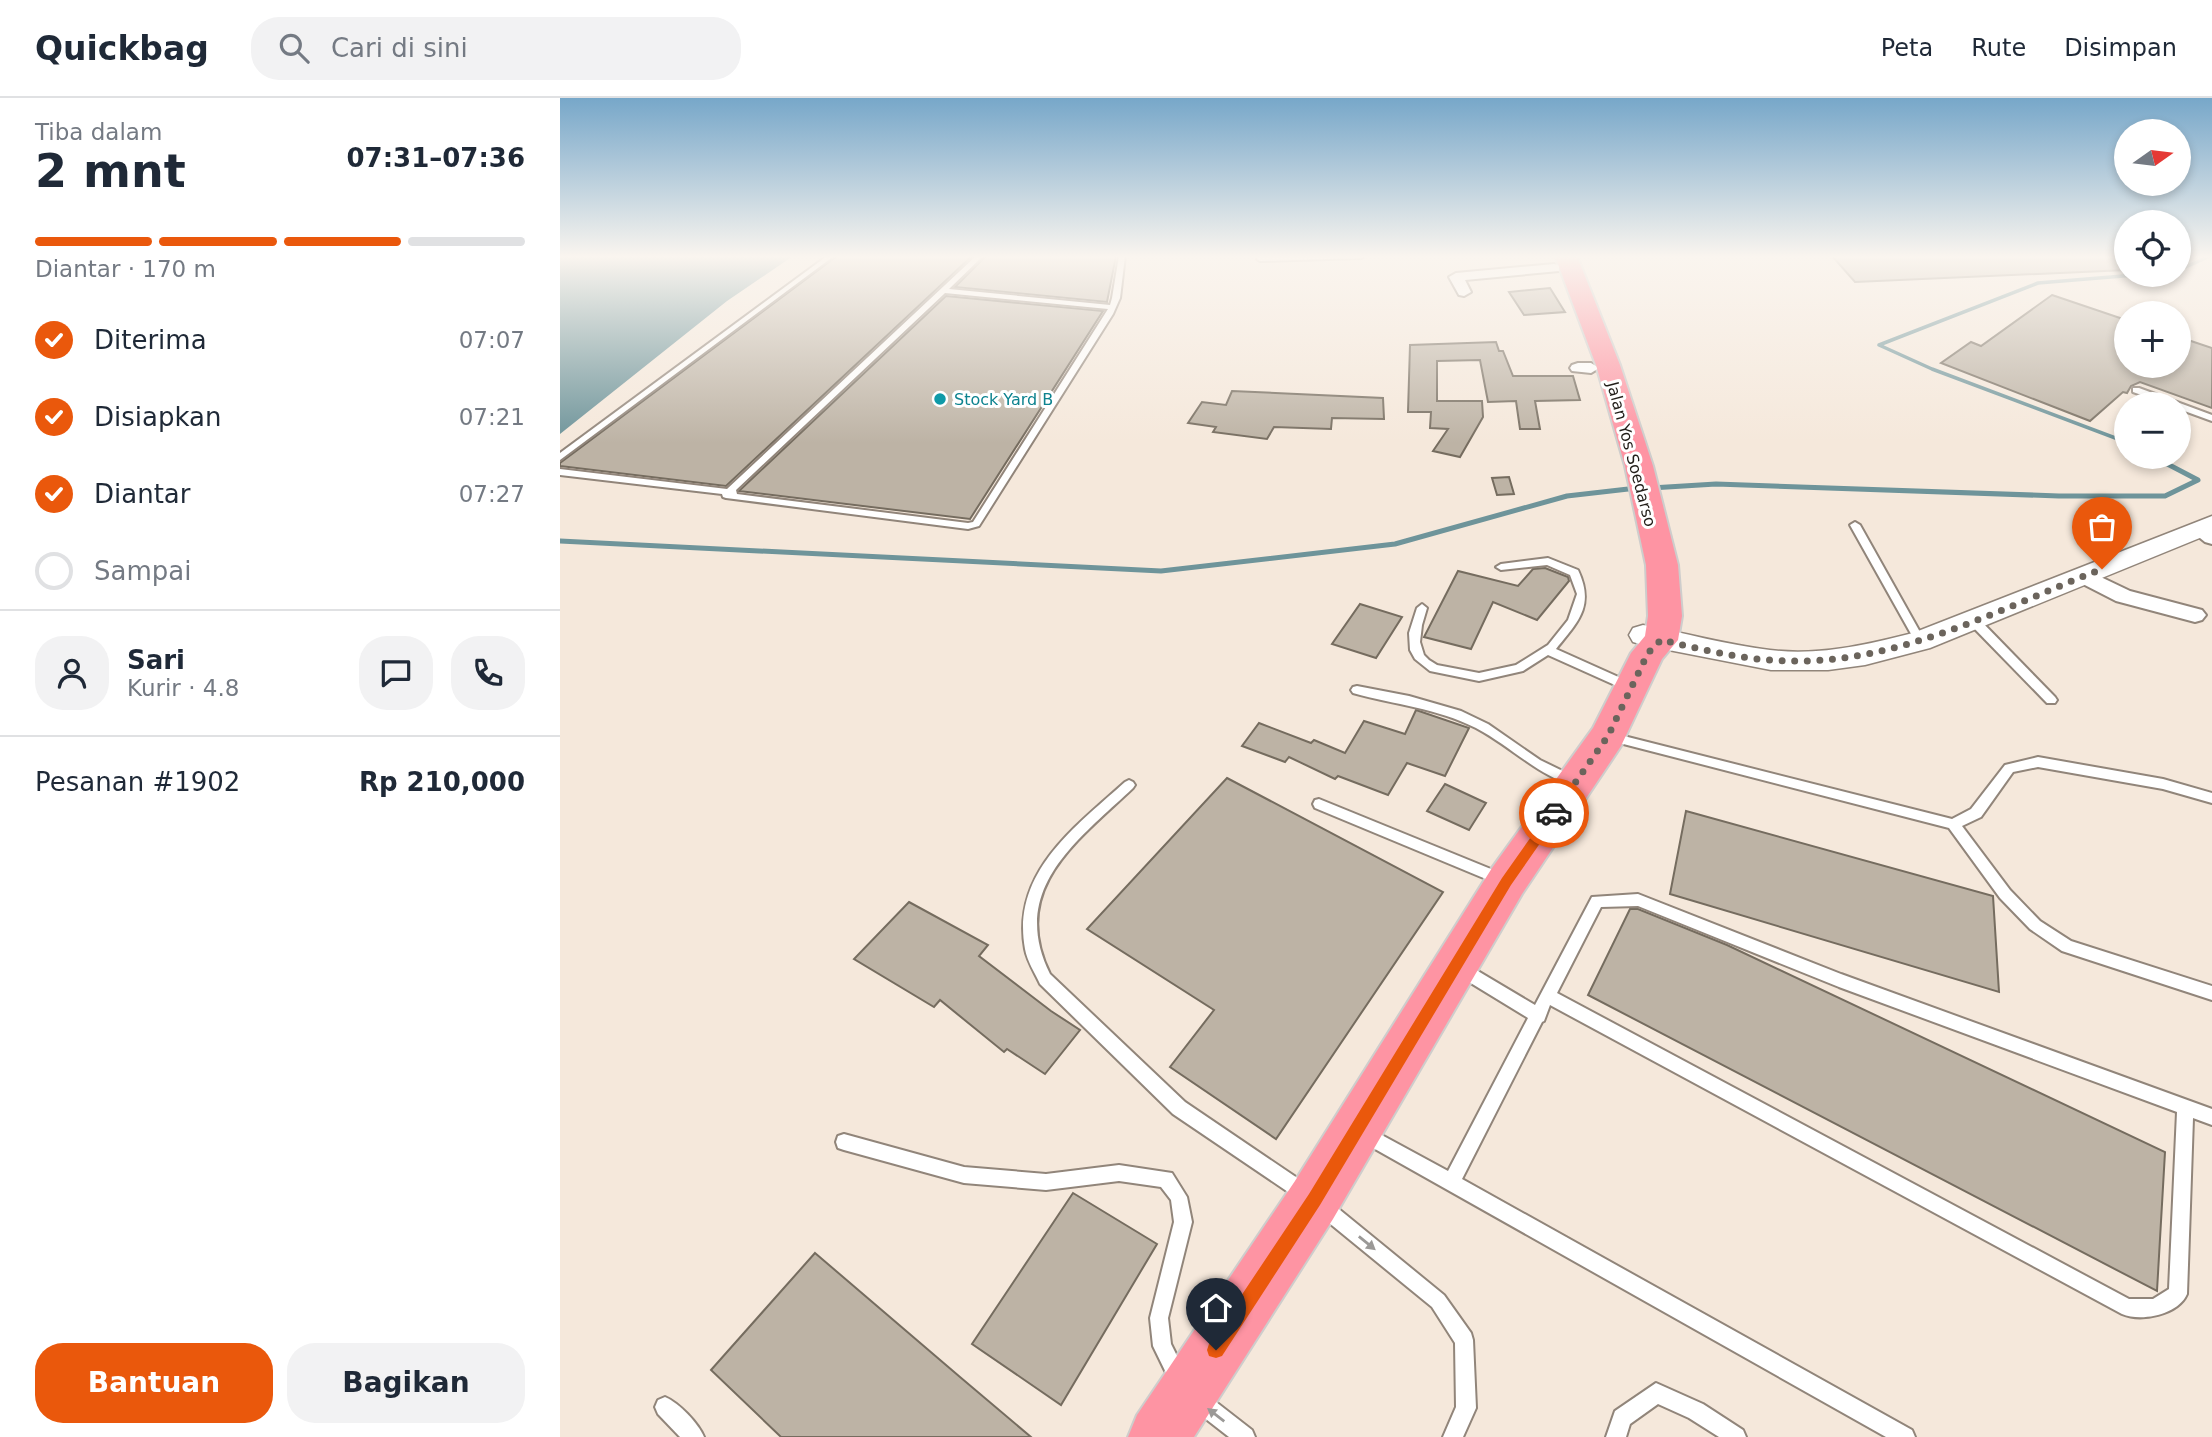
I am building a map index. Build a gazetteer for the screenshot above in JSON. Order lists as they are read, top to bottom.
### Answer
{
  "streets": {
    "highway": ["Jalan Yos Soedarso"]
  },
  "places": ["Stock Yard B"],
  "north": "right",
  "page": {
    "header": "Quickbag",
    "search": "Cari di sini",
    "nav": ["Peta", "Rute", "Disimpan"],
    "heading": ["2 mnt", "Tiba dalam", "07:31–07:36"],
    "panel": [
      "Sari",
      "Kurir · 4.8",
      "Pesanan #1902",
      "Rp 210,000"
    ],
    "map_buttons": ["+", "−"],
    "bar": "Diantar · 170 m",
    "list": [
      ["Diterima", "07:07"],
      ["Disiapkan", "07:21"],
      ["Diantar", "07:27"],
      "Sampai"
    ],
    "buttons": ["Bantuan", "Bagikan"]
  }
}
